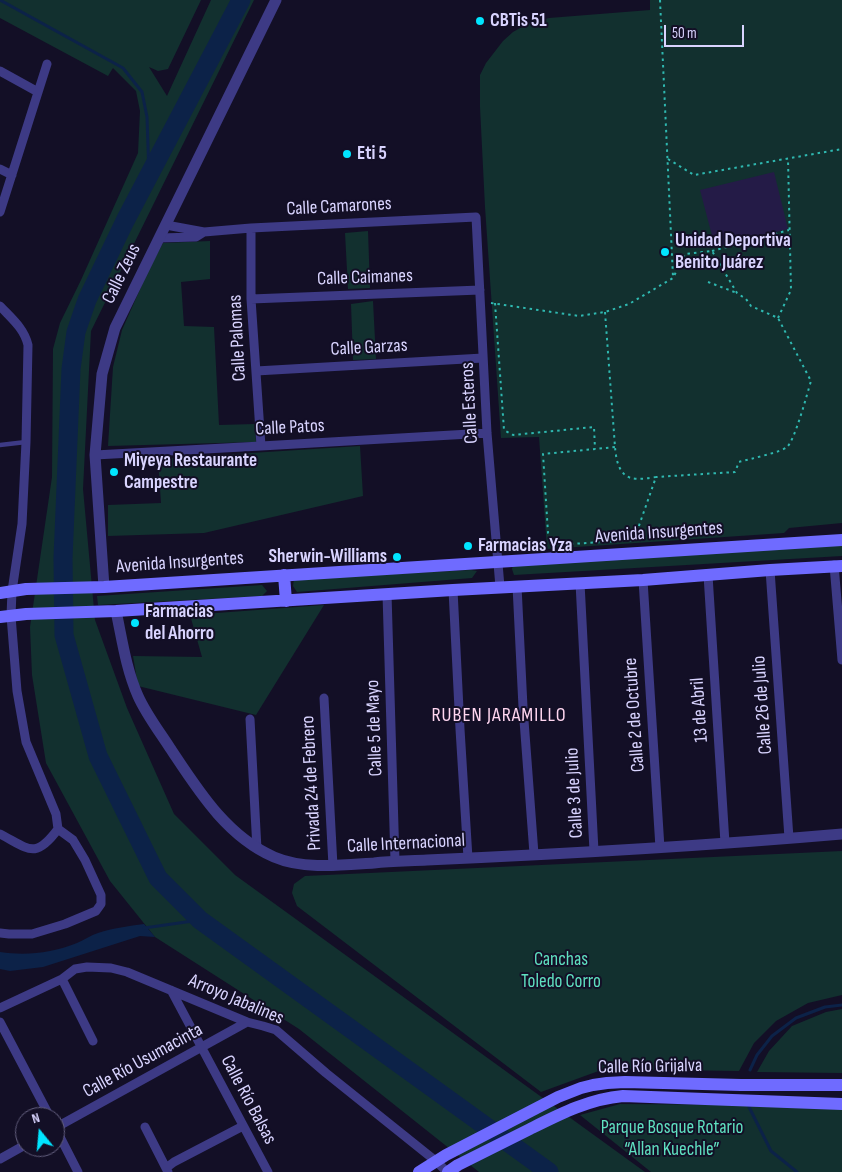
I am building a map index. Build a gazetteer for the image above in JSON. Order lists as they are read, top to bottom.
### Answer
{
  "streets": {
    "main road": ["Avenida Insurgentes", "Calle Río Grijalva"],
    "street": [
      "Calle Camarones",
      "Calle Zeus",
      "Calle Caimanes",
      "Calle Palomas",
      "Calle Garzas",
      "Calle Esteros",
      "Calle Patos",
      "Calle 26 de Julio",
      "13 de Abril",
      "Calle 2 de Octubre",
      "Calle 5 de Mayo",
      "Privada 24 de Febrero",
      "Calle 3 de Julio",
      "Calle Internacional",
      "Arroyo Jabalines",
      "Calle Río Usumacinta",
      "Calle Río Balsas"
    ]
  },
  "crossings": [
    ["Calle Camarones", "Calle Zeus"],
    ["Calle Camarones", "Calle Palomas"],
    ["Calle Camarones", "Calle Esteros"],
    ["Calle Zeus", "Calle Patos"],
    ["Calle Zeus", "Avenida Insurgentes"],
    ["Calle Caimanes", "Calle Palomas"],
    ["Calle Caimanes", "Calle Esteros"],
    ["Calle Palomas", "Calle Garzas"],
    ["Calle Palomas", "Calle Patos"],
    ["Calle Garzas", "Calle Esteros"],
    ["Calle Esteros", "Calle Patos"],
    ["Calle Esteros", "Avenida Insurgentes"],
    ["Calle 26 de Julio", "Calle Internacional"],
    ["13 de Abril", "Calle Internacional"],
    ["Calle 2 de Octubre", "Calle Internacional"],
    ["Calle 5 de Mayo", "Calle Internacional"],
    ["Privada 24 de Febrero", "Calle Internacional"],
    ["Calle 3 de Julio", "Calle Internacional"],
    ["Arroyo Jabalines", "Calle Río Usumacinta"],
    ["Arroyo Jabalines", "Calle Río Grijalva"],
    ["Arroyo Jabalines", "Calle Río Balsas"],
    ["Calle Río Usumacinta", "Calle Río Balsas"]
  ],
  "districts": ["RUBEN JARAMILLO"],
  "parks": ["Canchas Toledo Corro", "Parque Bosque Rotario “Allan Kuechle”"],
  "places": [
    "CBTis 51",
    "Eti 5",
    "Unidad Deportiva Benito Juárez",
    "Miyeya Restaurante Campestre",
    "Farmacias Yza",
    "Sherwin-Williams",
    "Farmacias del Ahorro"
  ],
  "scale_bar": "50 m",
  "north": "top"
}
